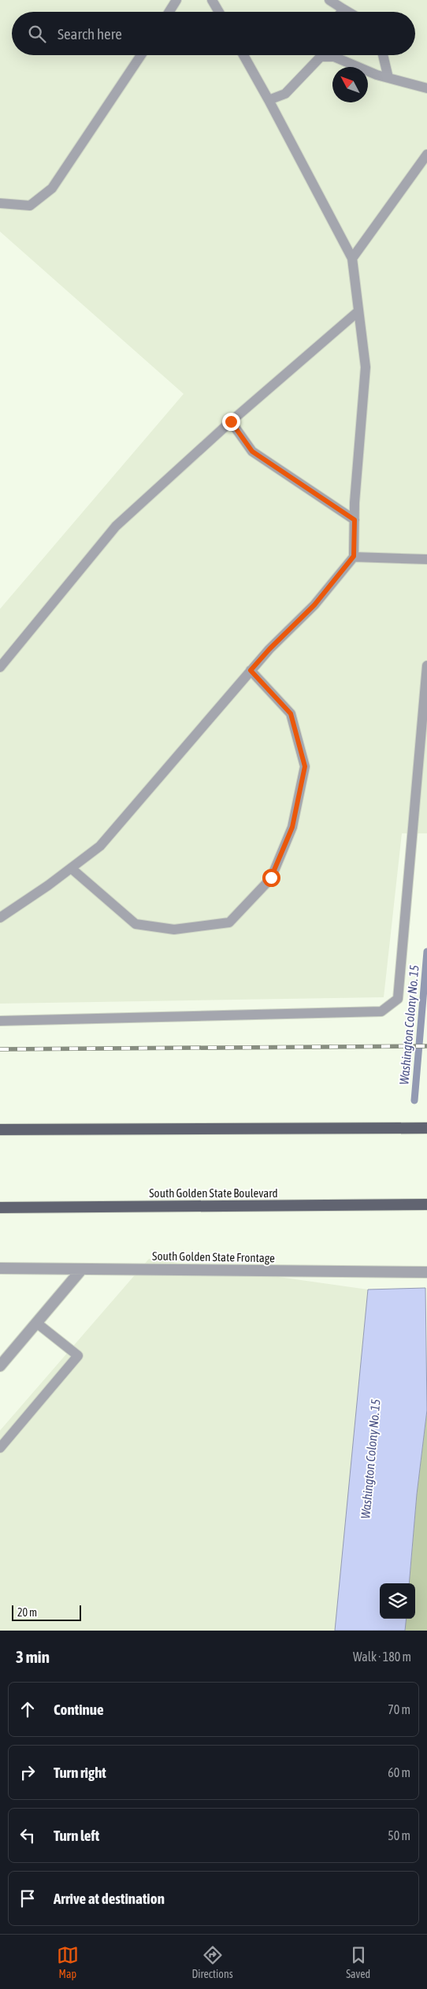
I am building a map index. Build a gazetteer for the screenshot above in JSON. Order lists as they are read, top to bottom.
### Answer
{
  "streets": {
    "main road": ["South Golden State Boulevard"],
    "street": ["South Golden State Frontage"]
  },
  "water": ["Washington Colony No. 15"],
  "scale_bar": "20 m",
  "north": "top left",
  "page": {
    "search": "Search here",
    "scale": "20 m",
    "heading": ["3 min", "Walk · 180 m"],
    "list": [
      ["Continue", "70 m"],
      ["Turn right", "60 m"],
      ["Turn left", "50 m"],
      "Arrive at destination"
    ],
    "nav": ["Map", "Directions", "Saved"]
  }
}
